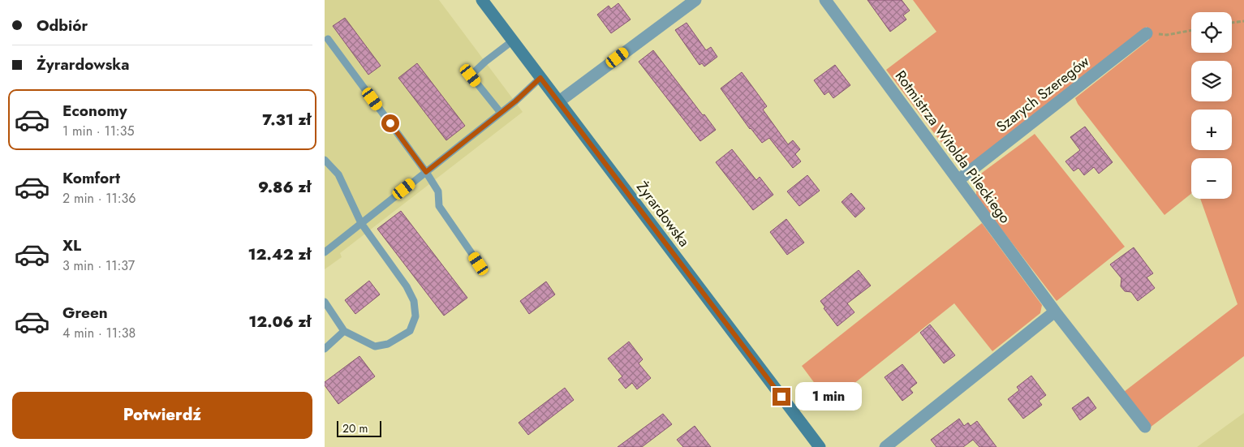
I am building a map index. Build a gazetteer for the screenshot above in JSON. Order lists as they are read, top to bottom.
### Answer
{
  "streets": {
    "main road": ["Żyrardowska"],
    "street": ["Szarych Szeregów", "Rotmistrza Witolda Pileckiego"]
  },
  "crossings": [
    ["Szarych Szeregów", "Rotmistrza Witolda Pileckiego"]
  ],
  "scale_bar": "20 m",
  "page": {
    "banner": ["Odbiór", "Żyrardowska"],
    "map_buttons": ["+", "−"],
    "list": [
      {
        "name": "Economy",
        "note": "1 min · 11:35",
        "value": "7.31 zł"
      },
      {
        "name": "Komfort",
        "note": "2 min · 11:36",
        "value": "9.86 zł"
      },
      {
        "name": "XL",
        "note": "3 min · 11:37",
        "value": "12.42 zł"
      },
      {
        "name": "Green",
        "note": "4 min · 11:38",
        "value": "12.06 zł"
      }
    ],
    "bubble": "1 min",
    "buttons": "Potwierdź",
    "scale": "20 m"
  }
}
